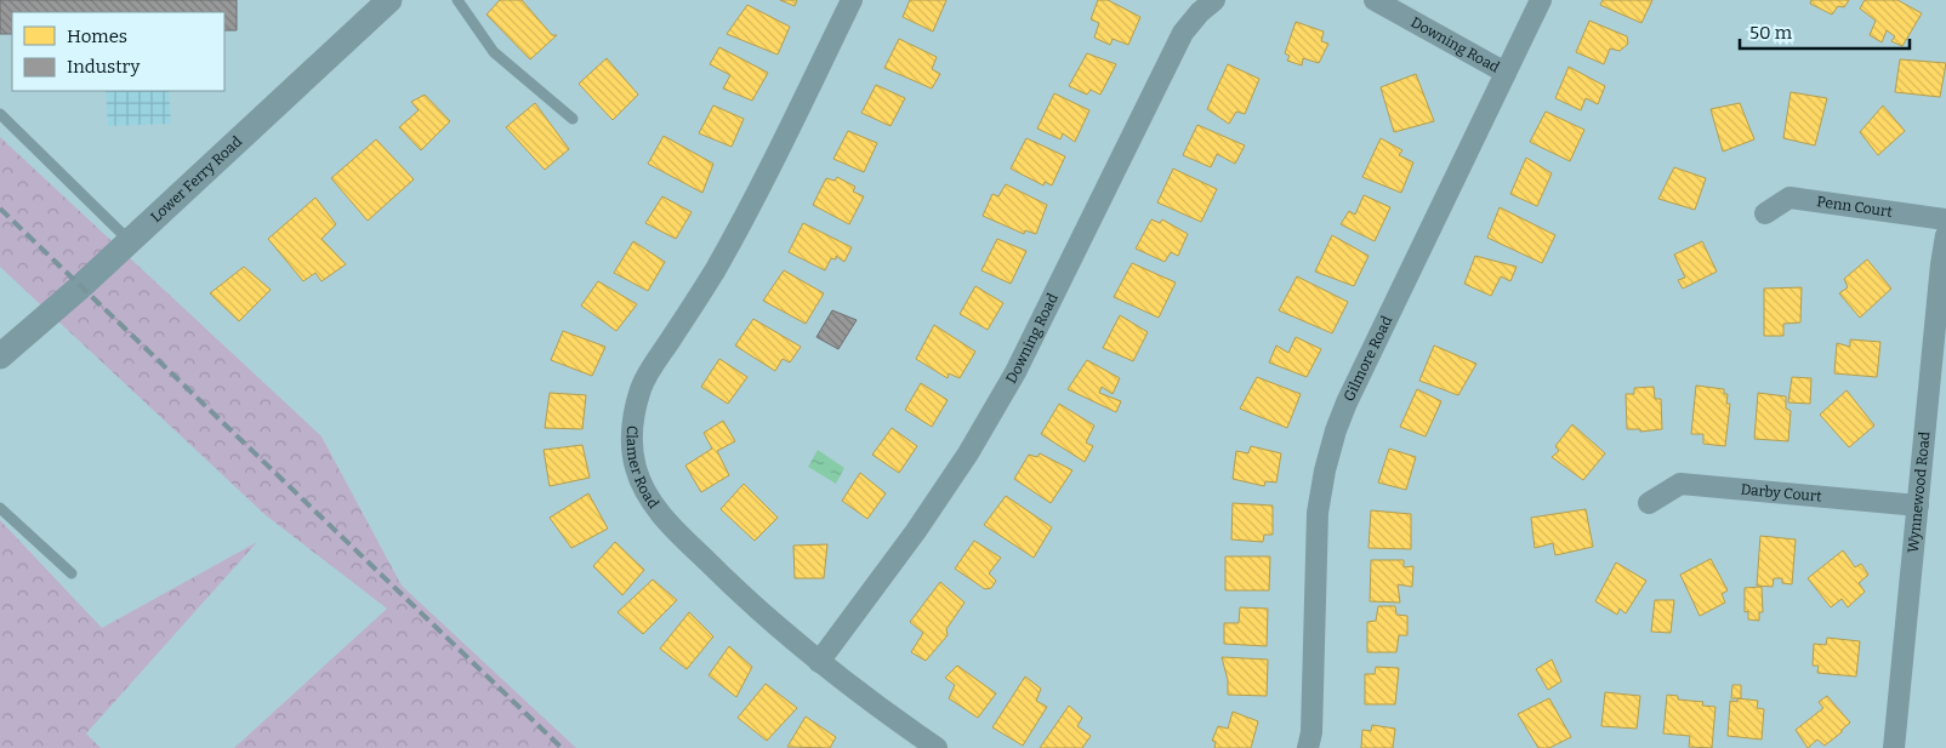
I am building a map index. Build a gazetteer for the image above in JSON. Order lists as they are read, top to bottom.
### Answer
{
  "streets": {
    "street": [
      "Downing Road",
      "Lower Ferry Road",
      "Penn Court",
      "Gilmore Road",
      "Clamer Road",
      "Wynnewood Road",
      "Darby Court"
    ]
  },
  "crossings": [
    ["Downing Road", "Gilmore Road"],
    ["Downing Road", "Clamer Road"],
    ["Wynnewood Road", "Darby Court"]
  ],
  "legend": ["Homes", "Industry"],
  "scale_bar": "50 m"
}
